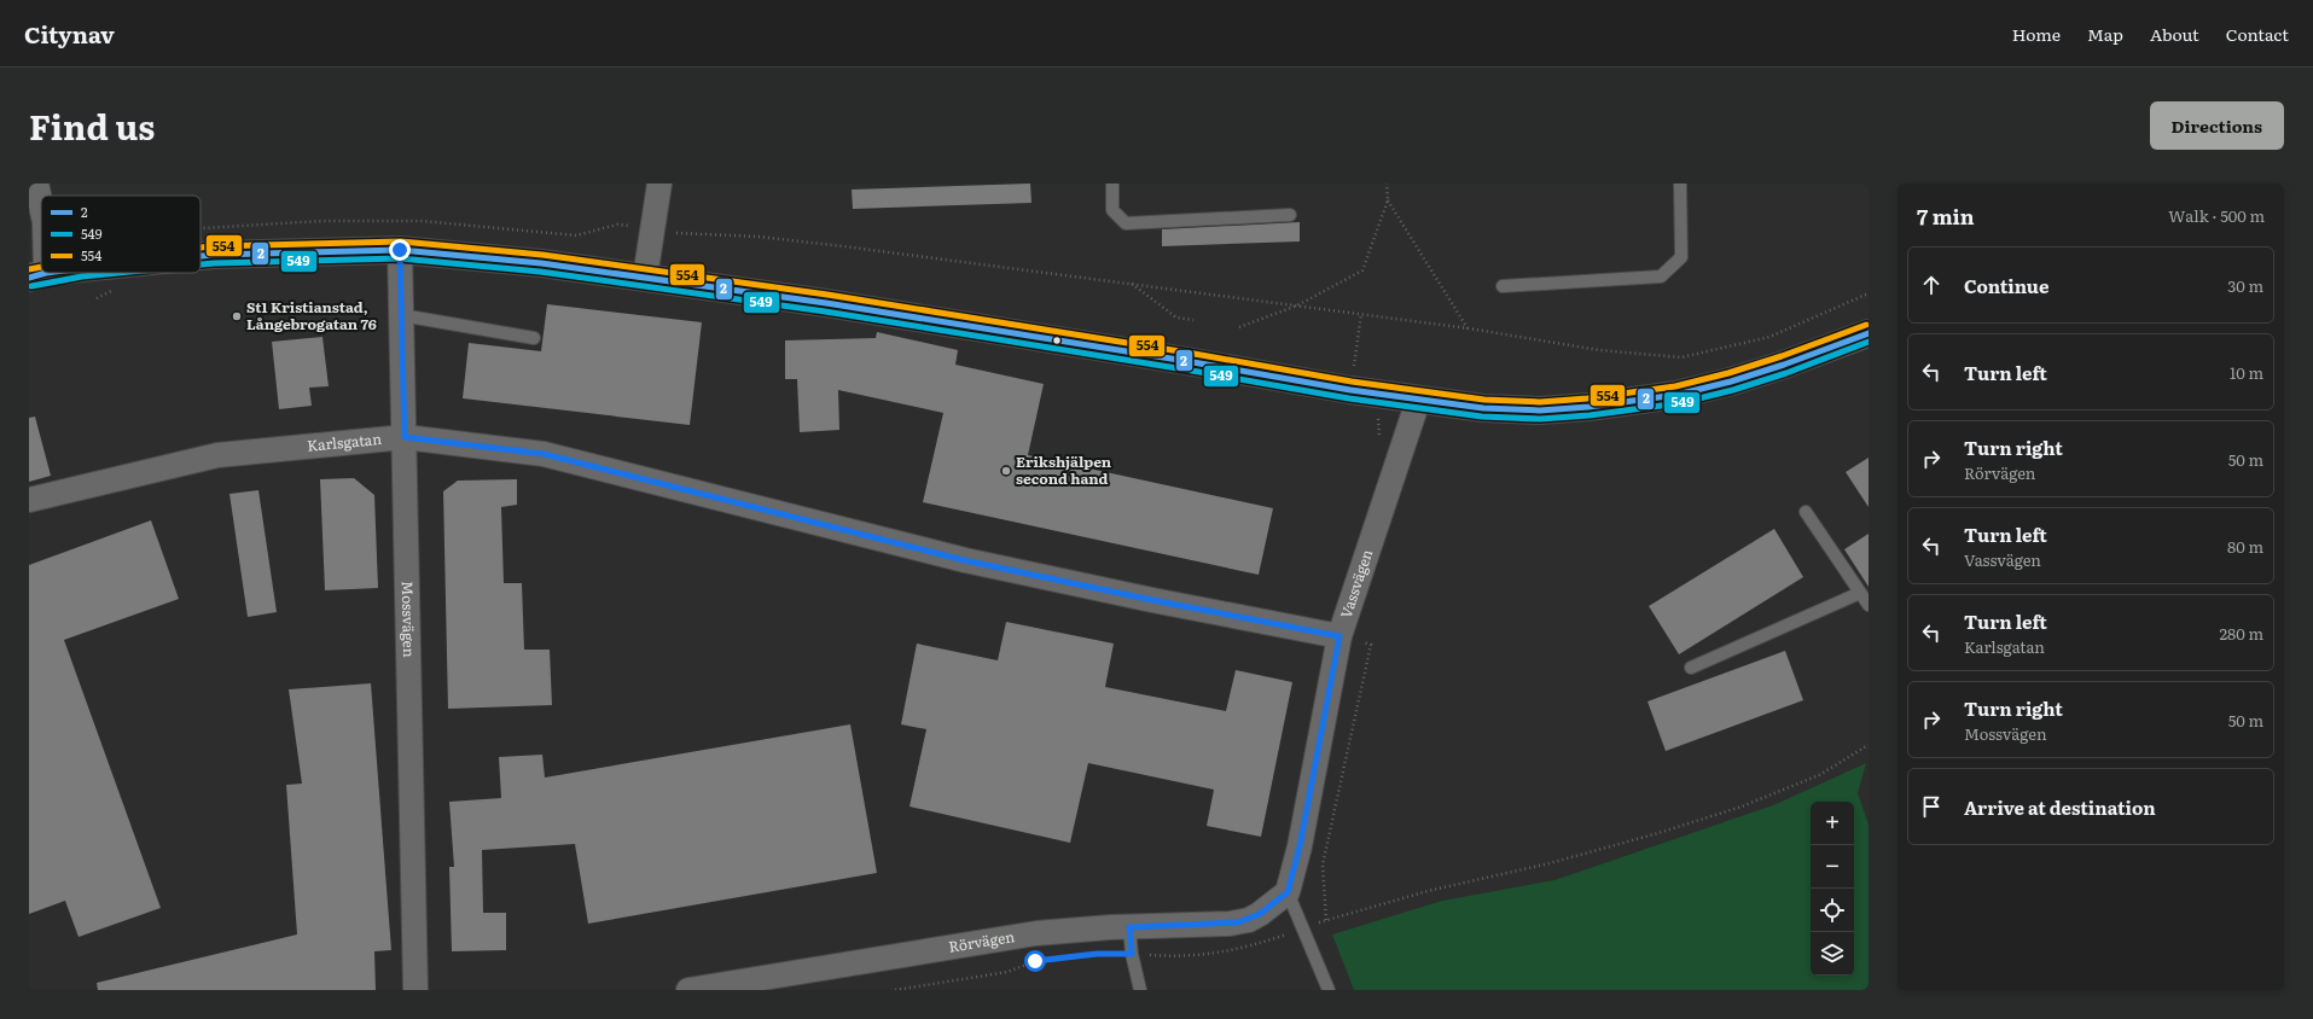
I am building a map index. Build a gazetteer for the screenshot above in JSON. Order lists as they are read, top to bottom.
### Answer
{
  "streets": {
    "street": [
      "Karlsgatan",
      "Vassvägen",
      "Mossvägen",
      "Rörvägen"
    ]
  },
  "crossings": [
    ["Karlsgatan", "Vassvägen"],
    ["Karlsgatan", "Mossvägen"],
    ["Vassvägen", "Rörvägen"]
  ],
  "places": ["St1 Kristianstad, Långebrogatan 76", "Erikshjälpen second hand"],
  "lines": ["transit line 554", "transit line 2", "transit line 549"],
  "legend": ["2", "549", "554"],
  "page": {
    "header": "Citynav",
    "nav": [
      "Home",
      "Map",
      "About",
      "Contact"
    ],
    "title": "Find us",
    "buttons": "Directions",
    "heading": ["7 min", "Walk · 500 m"],
    "list": [
      ["Continue", "30 m"],
      ["Turn left", "10 m"],
      ["Turn right", "Rörvägen", "50 m"],
      ["Turn left", "Vassvägen", "80 m"],
      ["Turn left", "Karlsgatan", "280 m"],
      ["Turn right", "Mossvägen", "50 m"],
      "Arrive at destination"
    ],
    "map_buttons": ["+", "−"]
  }
}
